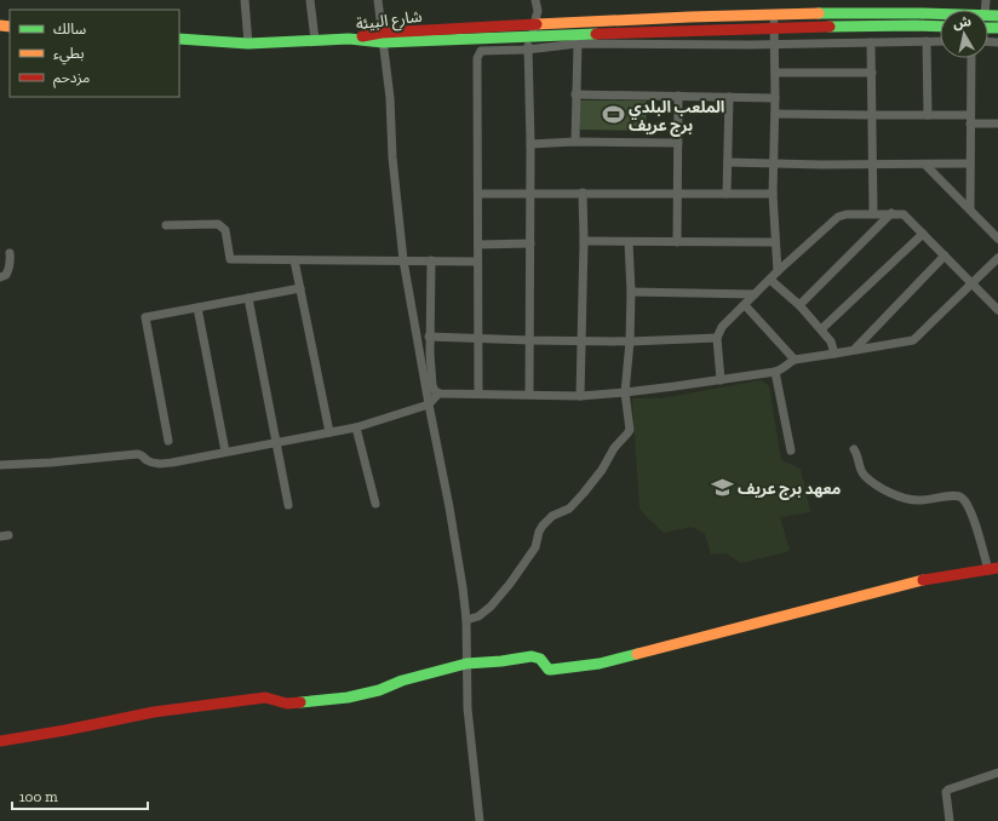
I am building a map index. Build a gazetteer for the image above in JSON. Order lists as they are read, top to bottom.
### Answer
{
  "streets": {
    "main road": ["شارع البيئة"]
  },
  "places": {
    "sports": ["الملعب البلدي برج عريف"],
    "school or university": ["معهد برج عريف"]
  },
  "legend": ["سالك", "بطيء", "مزدحم"],
  "scale_bar": "100 m",
  "north": "top"
}
